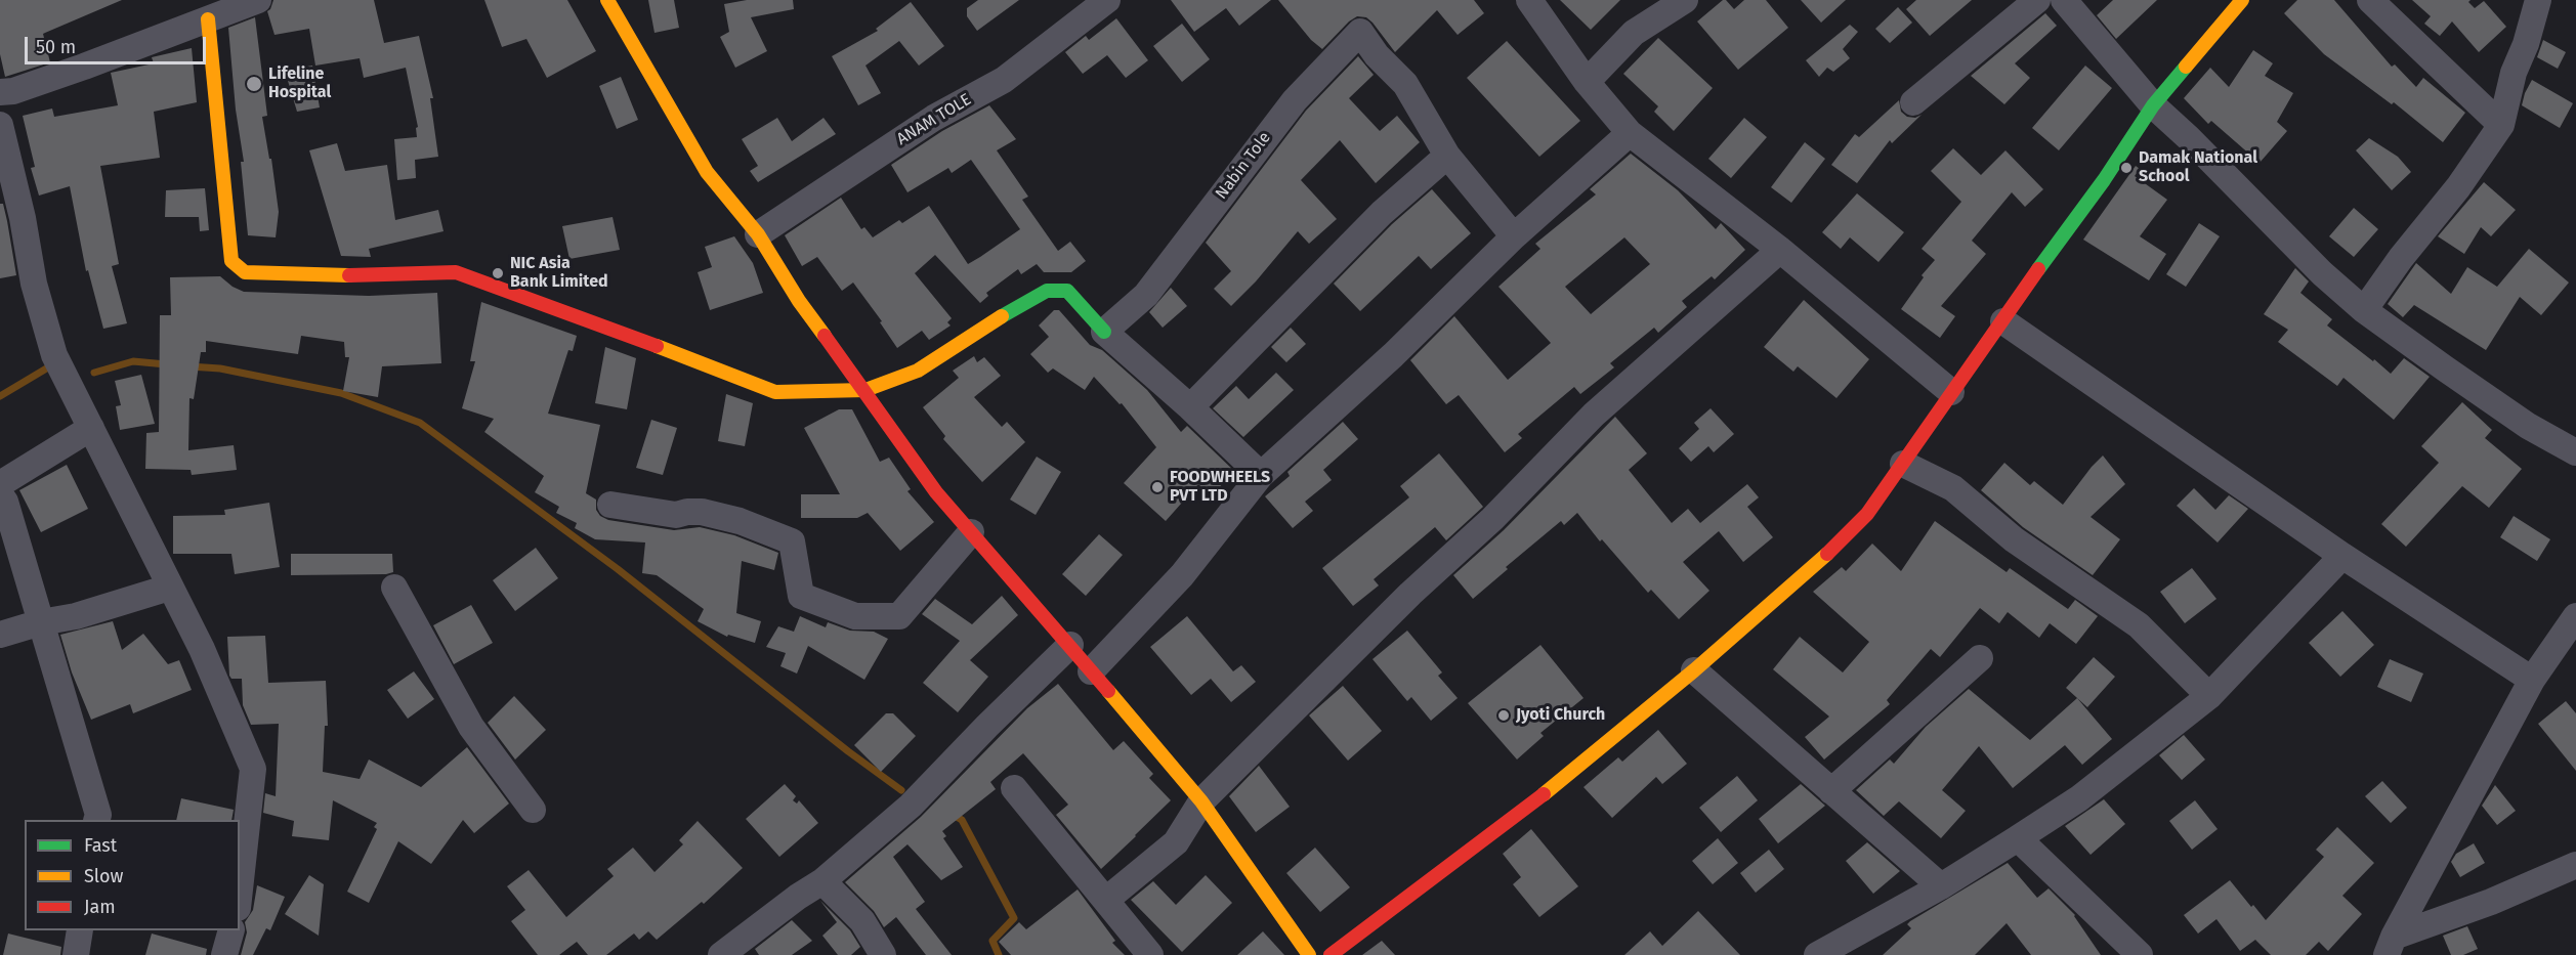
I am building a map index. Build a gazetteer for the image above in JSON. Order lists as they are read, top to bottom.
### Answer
{
  "streets": {
    "street": ["ANAM TOLE", "Nabin Tole"]
  },
  "places": [
    "Lifeline Hospital",
    "Damak National School",
    "NIC Asia Bank Limited",
    "FOODWHEELS PVT LTD",
    "Jyoti Church"
  ],
  "legend": ["Fast", "Slow", "Jam"],
  "scale_bar": "50 m"
}
